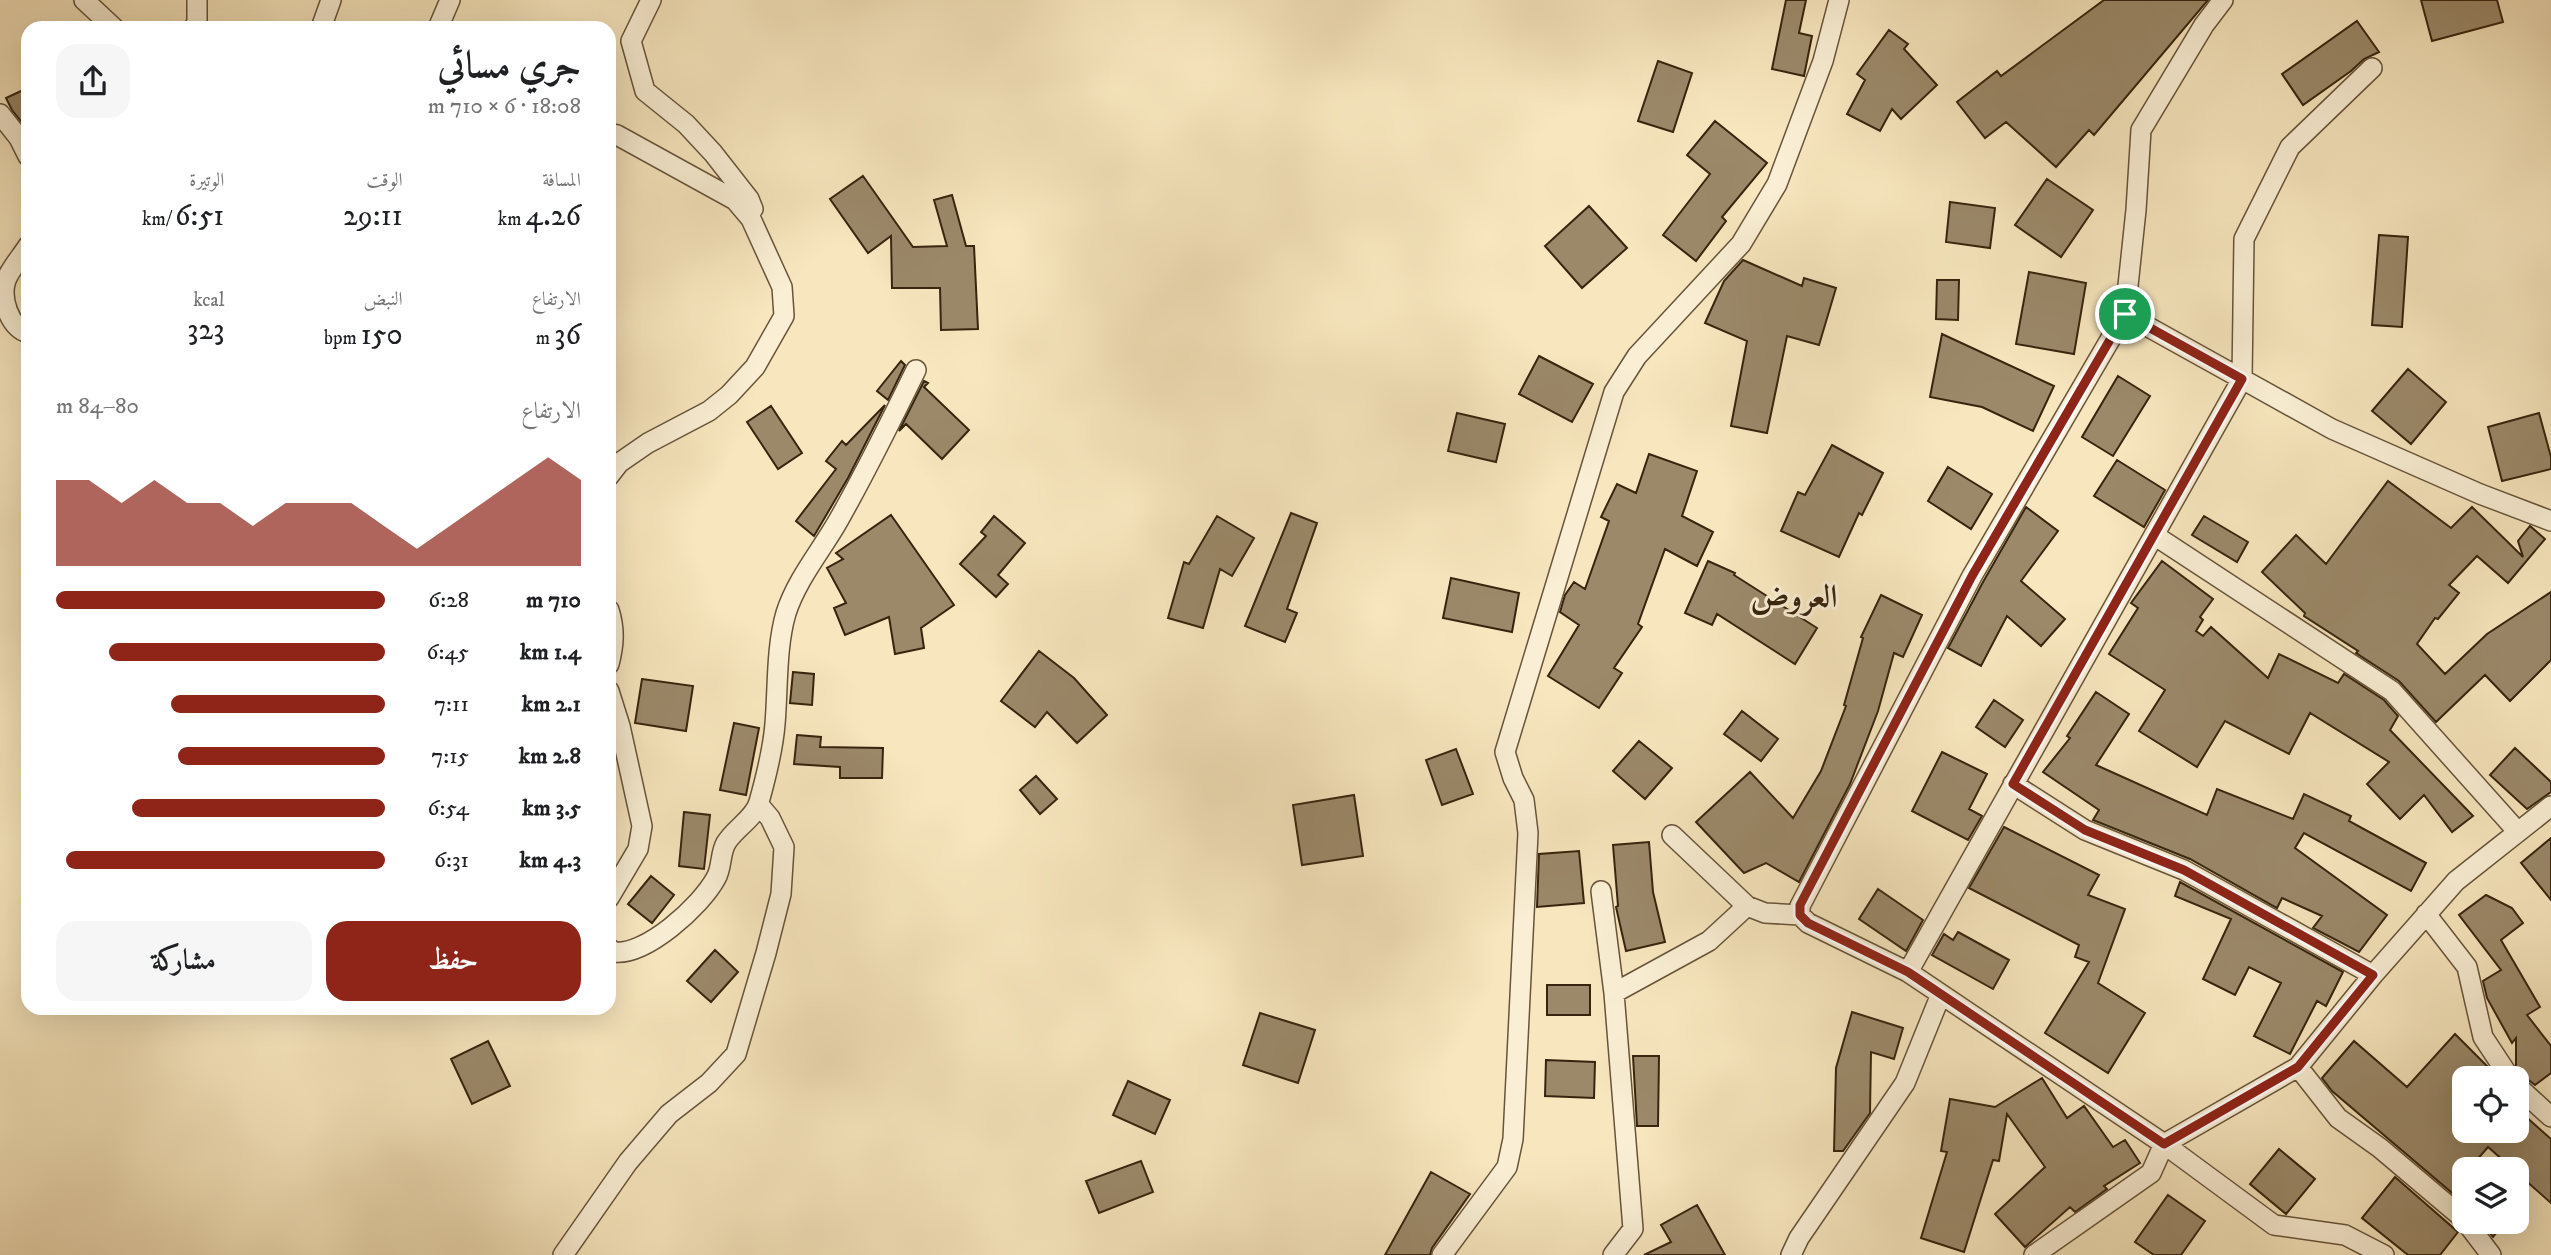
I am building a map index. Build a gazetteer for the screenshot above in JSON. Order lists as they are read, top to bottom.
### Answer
{
  "districts": ["العروض"],
  "page": {
    "heading": ["جري مسائي", "18:08 · 6 × 710 m"],
    "stats": [
      ["المسافة", "4.26 km"],
      ["الوقت", "29:11"],
      ["الوتيرة", "6:51 /km"],
      ["الارتفاع", "36 m"],
      ["النبض", "150 bpm"],
      ["kcal", "323"]
    ],
    "chart": ["الارتفاع", "80–84 m"],
    "list": [
      {
        "name": "710 m",
        "note": "6:28"
      },
      {
        "name": "1.4 km",
        "note": "6:45"
      },
      {
        "name": "2.1 km",
        "note": "7:11"
      },
      {
        "name": "2.8 km",
        "note": "7:15"
      },
      {
        "name": "3.5 km",
        "note": "6:54"
      },
      {
        "name": "4.3 km",
        "note": "6:31"
      }
    ],
    "buttons": ["حفظ", "مشاركة"]
  }
}
